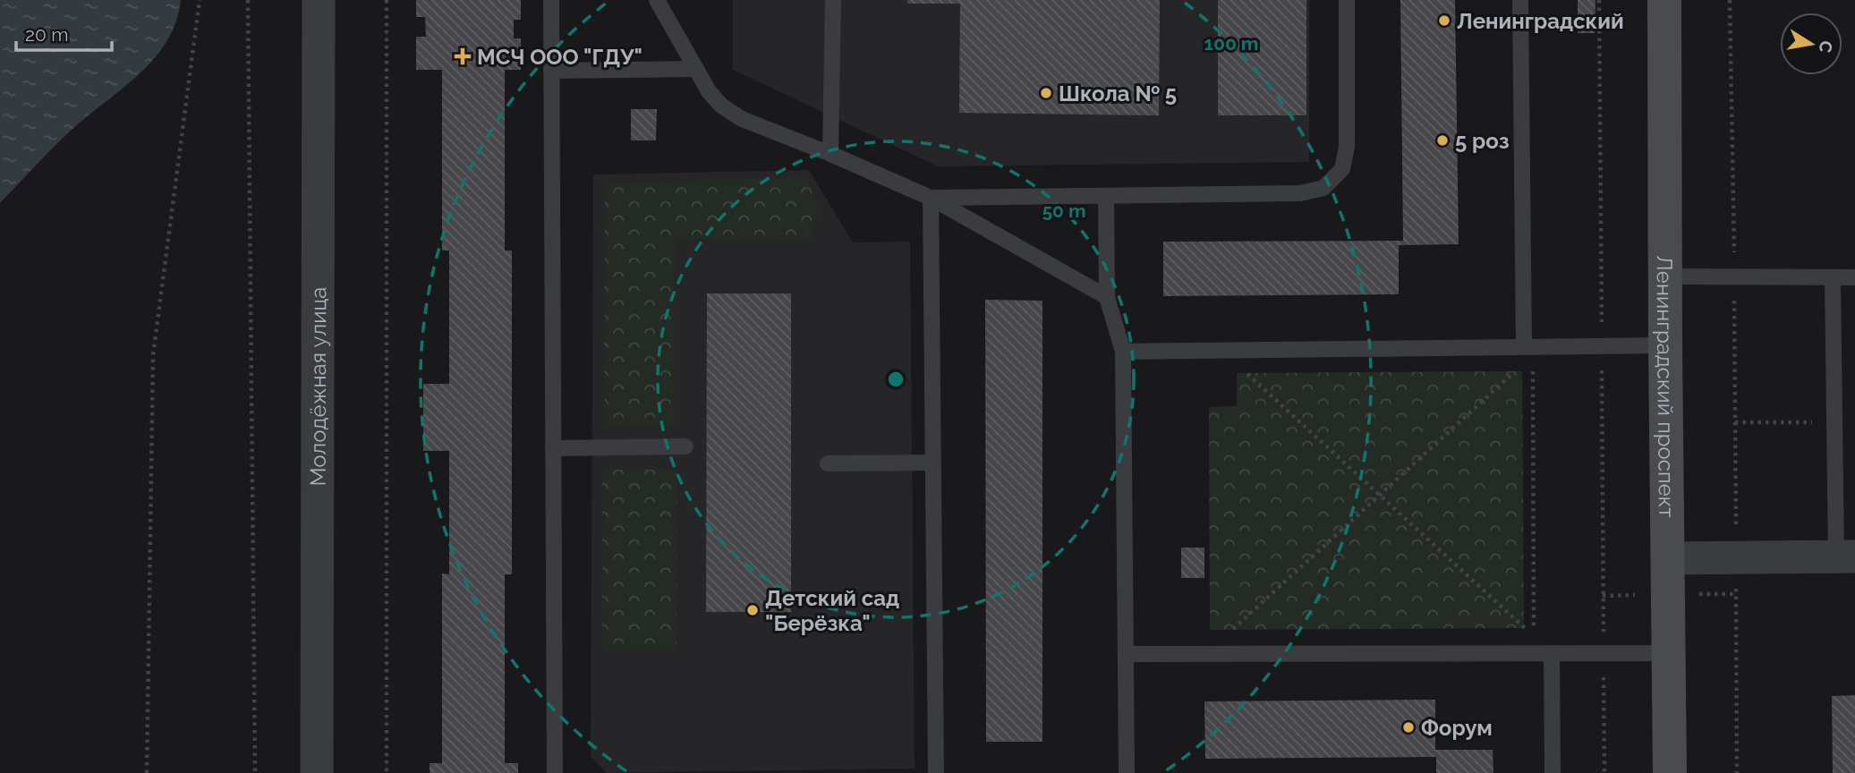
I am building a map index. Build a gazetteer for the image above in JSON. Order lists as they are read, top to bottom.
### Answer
{
  "streets": {
    "main road": ["Ленинградский проспект"],
    "street": ["Молодёжная улица"]
  },
  "places": {
    "other": [
      "Ленинградский",
      "Школа № 5",
      "5 роз",
      "Детский сад \"Берёзка\"",
      "Форум"
    ],
    "health": ["МСЧ ООО \"ГДУ\""]
  },
  "scale_bar": "20 m",
  "north": "right",
  "rings": ["100 m", "50 m"]
}
